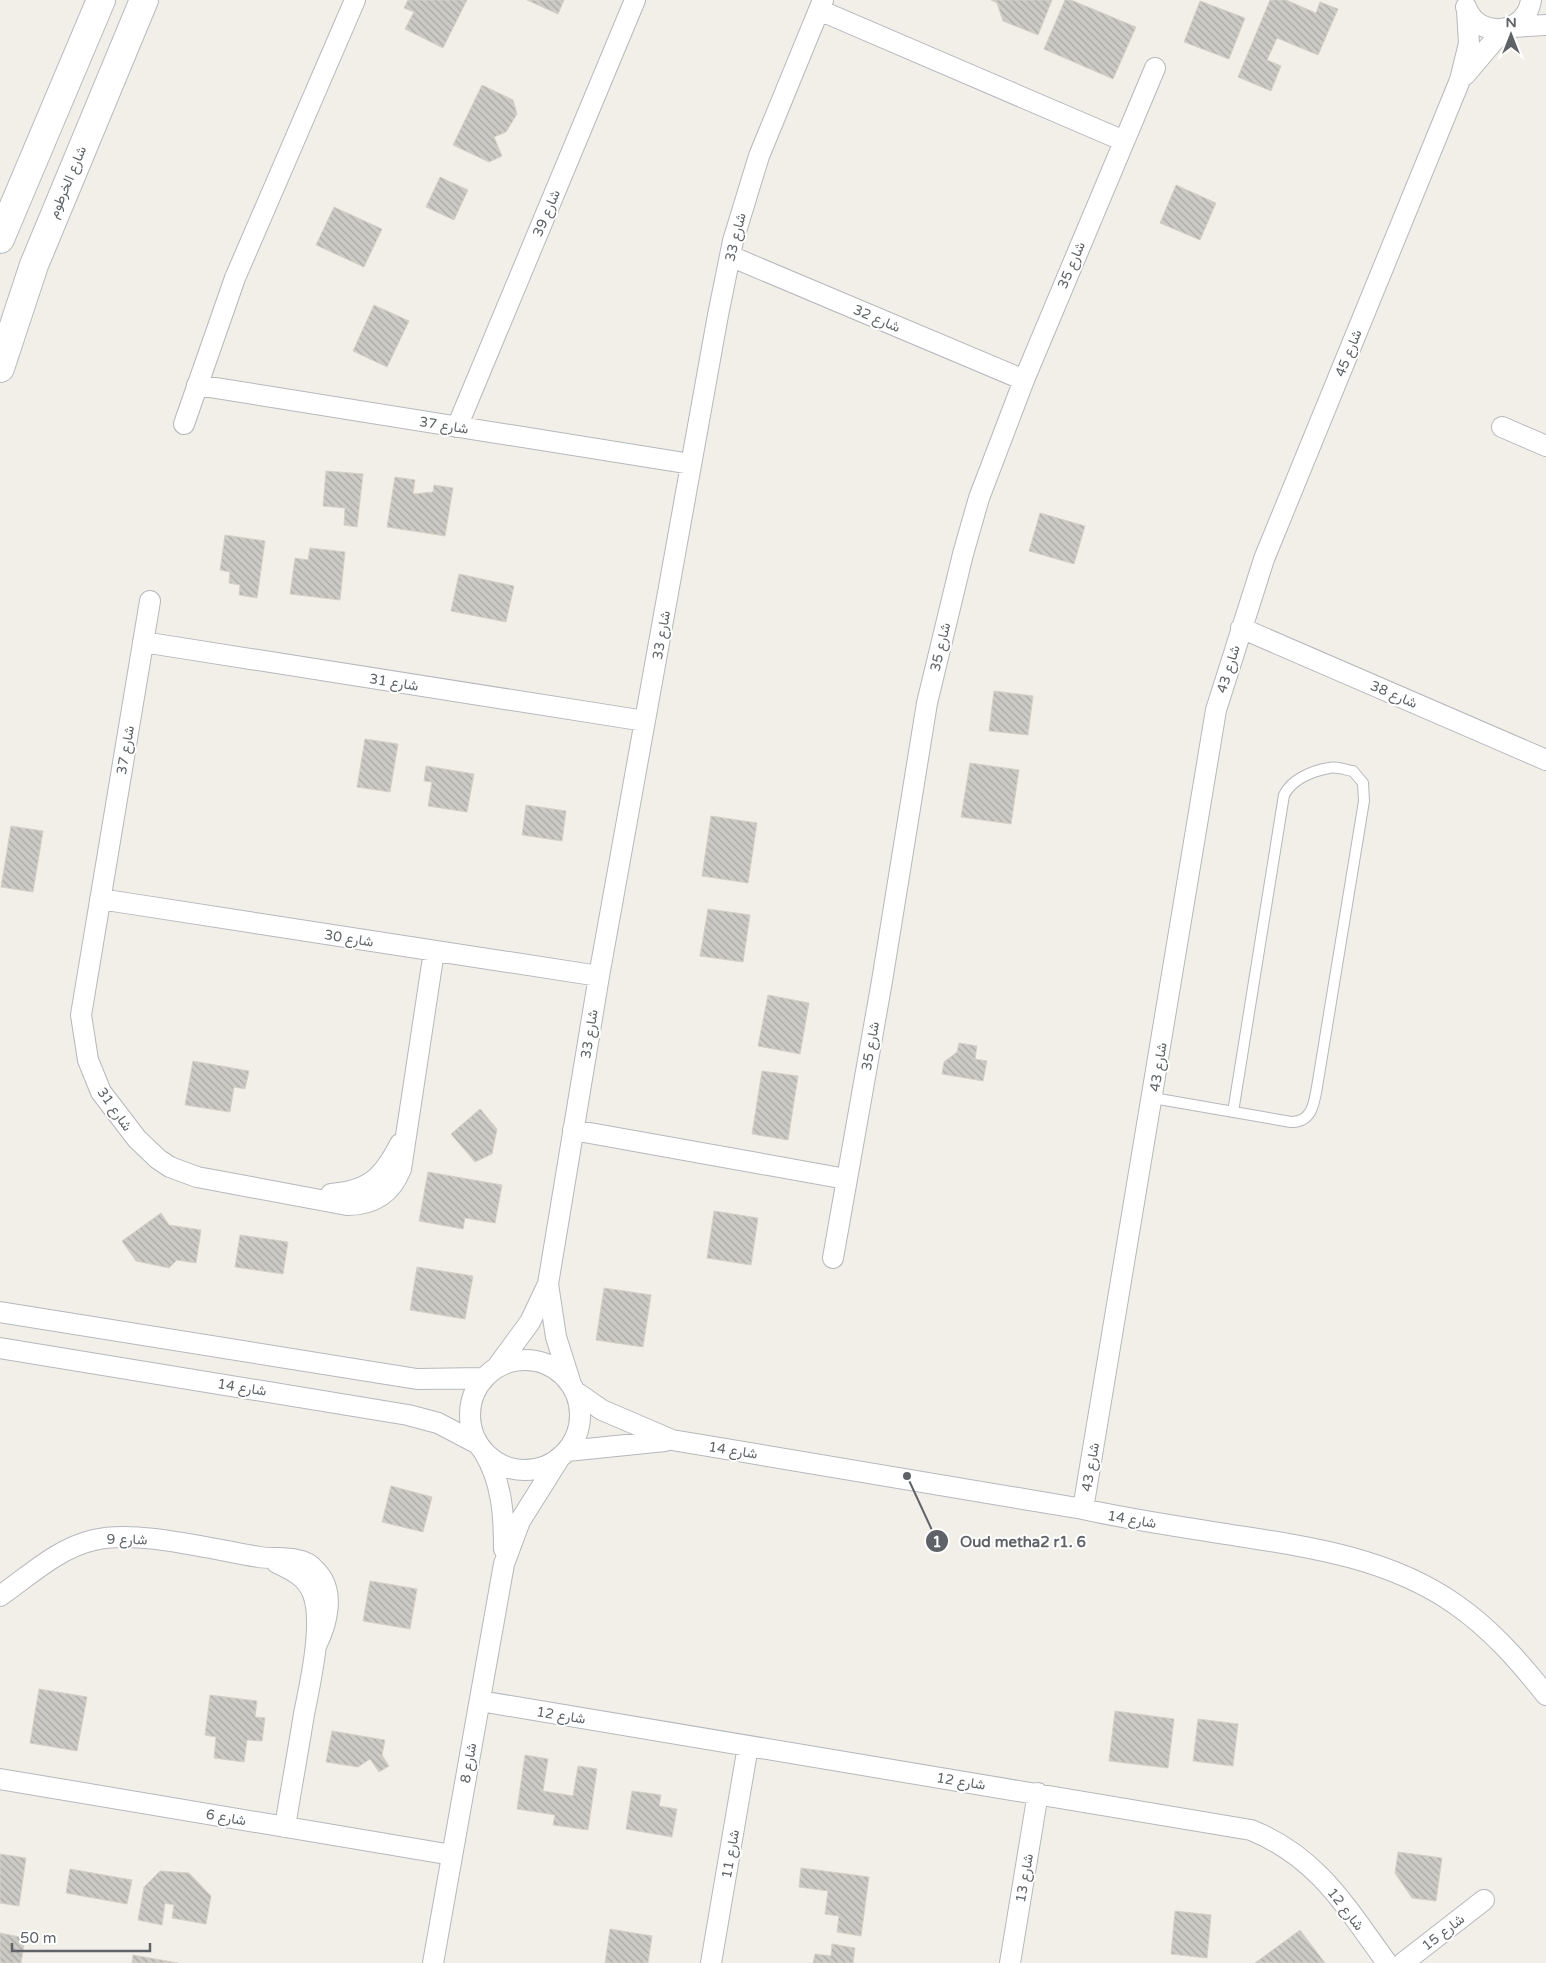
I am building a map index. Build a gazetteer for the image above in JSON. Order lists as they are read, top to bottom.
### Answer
{
  "streets": {
    "main road": ["شارع الخرطوم"],
    "street": [
      "شارع 39",
      "شارع 33",
      "شارع 35",
      "شارع 32",
      "شارع 45",
      "شارع 37",
      "شارع 43",
      "شارع 31",
      "شارع 38",
      "شارع 30",
      "شارع 14",
      "شارع 9",
      "شارع 12",
      "شارع 8",
      "شارع 6",
      "شارع 11",
      "شارع 13",
      "شارع 15"
    ]
  },
  "crossings": [
    ["شارع 39", "شارع 37"],
    ["شارع 33", "شارع 32"],
    ["شارع 33", "شارع 37"],
    ["شارع 33", "شارع 31"],
    ["شارع 33", "شارع 30"],
    ["شارع 33", "شارع 14"],
    ["شارع 33", "شارع 8"],
    ["شارع 35", "شارع 32"],
    ["شارع 45", "شارع 43"],
    ["شارع 45", "شارع 38"],
    ["شارع 37", "شارع 31"],
    ["شارع 37", "شارع 30"],
    ["شارع 43", "شارع 38"],
    ["شارع 43", "شارع 14"],
    ["شارع 31", "شارع 30"],
    ["شارع 14", "شارع 8"],
    ["شارع 9", "شارع 6"],
    ["شارع 12", "شارع 8"],
    ["شارع 12", "شارع 11"],
    ["شارع 12", "شارع 13"],
    ["شارع 8", "شارع 6"]
  ],
  "places": ["Oud metha2 r1. 6"],
  "scale_bar": "50 m",
  "north": "top"
}
